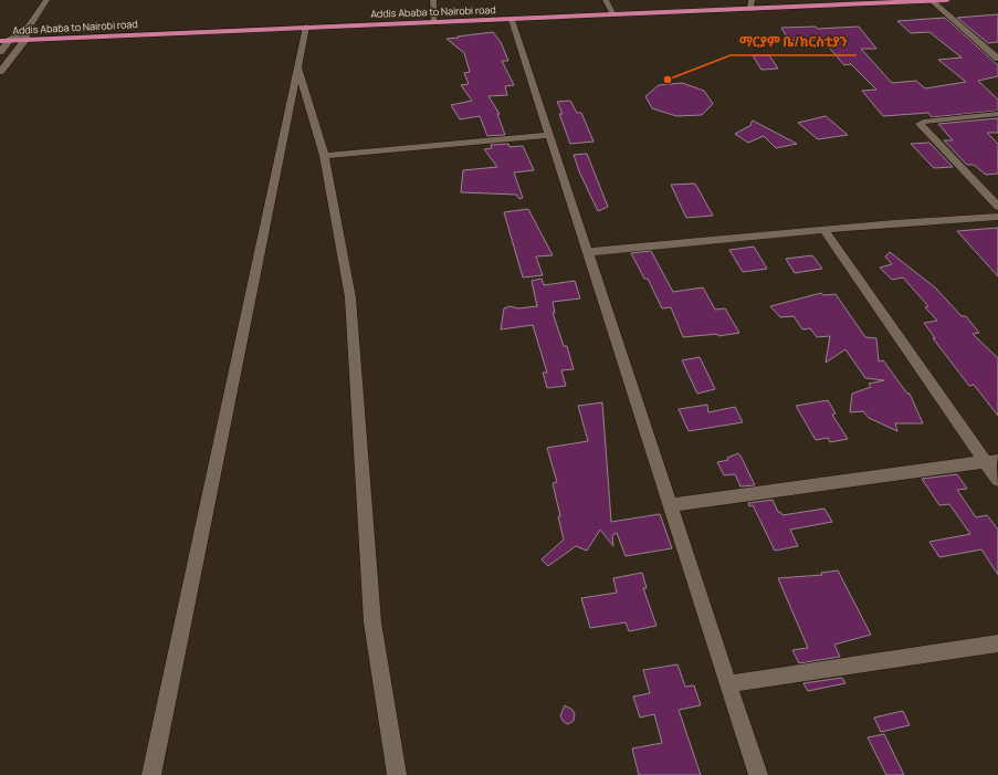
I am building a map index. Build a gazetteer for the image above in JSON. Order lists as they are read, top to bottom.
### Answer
{
  "streets": {
    "highway": ["Addis Ababa to Nairobi road"]
  },
  "places": ["ማርያም ቤ/ክርስቲያን"]
}
